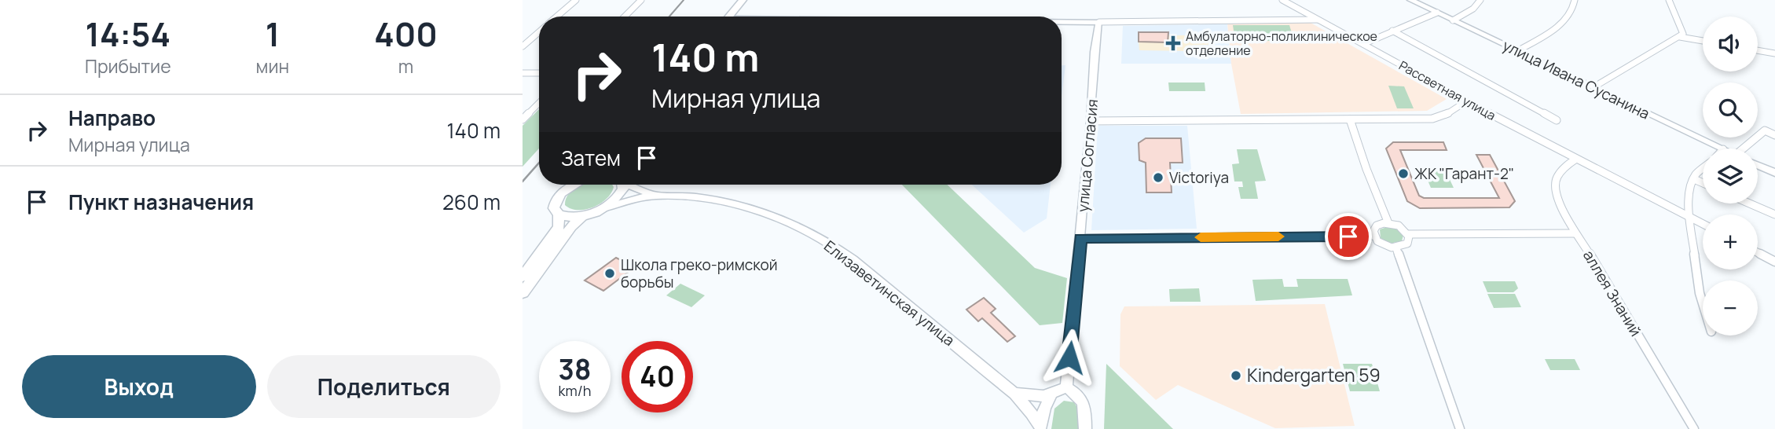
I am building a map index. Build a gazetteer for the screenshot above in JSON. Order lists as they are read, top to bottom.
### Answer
{
  "streets": {
    "main road": ["улица Ивана Сусанина", "улица Согласия", "Елизаветинская улица"],
    "street": ["Рассветная улица", "аллея Знаний"]
  },
  "crossings": [
    ["Рассветная улица", "аллея Знаний"]
  ],
  "places": {
    "health": ["Амбулаторно-поликлиническое отделение"],
    "other": [
      "ЖК \"Гарант-2\"",
      "Victoriya",
      "Школа греко-римской борьбы",
      "Kindergarten 59"
    ]
  },
  "page": {
    "eta": [
      "14:54",
      "Прибытие",
      "1",
      "мин",
      "400",
      "m"
    ],
    "map_buttons": ["+", "−"],
    "turn": ["140 m", "Мирная улица"],
    "list": [
      {
        "name": "Направо",
        "note": "Мирная улица",
        "value": "140 m"
      },
      {
        "name": "Пункт назначения",
        "value": "260 m"
      }
    ],
    "then": "Затем",
    "speed": "38 km/h",
    "limit": "40",
    "buttons": ["Выход", "Поделиться"]
  }
}
